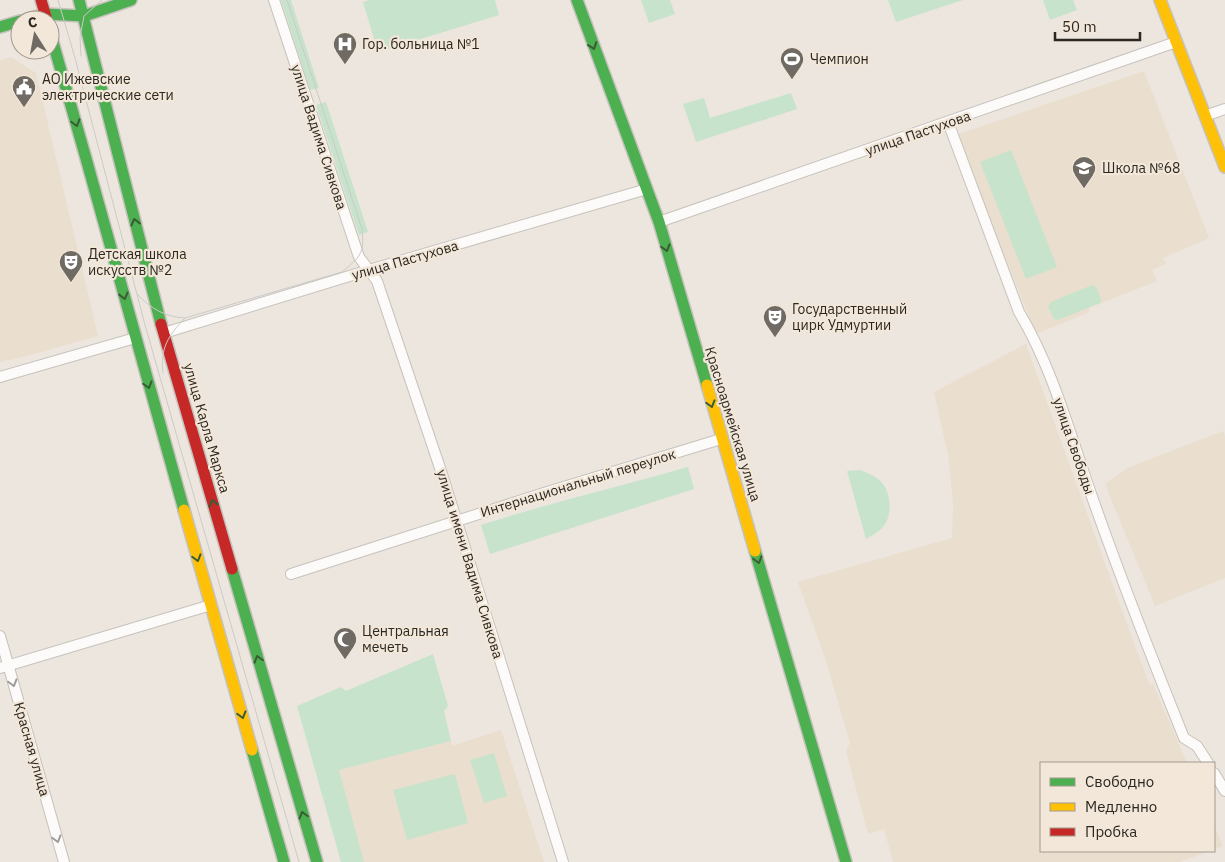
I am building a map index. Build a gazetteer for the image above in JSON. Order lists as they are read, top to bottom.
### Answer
{
  "streets": {
    "main road": ["Красноармейская улица", "улица Карла Маркса"],
    "street": [
      "улица Пастухова",
      "улица Вадима Сивкова",
      "улица Свободы",
      "Интернациональный переулок",
      "улица имени Вадима Сивкова",
      "Красная улица"
    ]
  },
  "crossings": [
    ["улица Пастухова", "улица Вадима Сивкова"],
    ["улица Пастухова", "Красноармейская улица"],
    ["улица Пастухова", "улица Карла Маркса"],
    ["улица Пастухова", "улица Свободы"],
    ["улица Пастухова", "улица имени Вадима Сивкова"],
    ["улица Вадима Сивкова", "улица имени Вадима Сивкова"],
    ["Красноармейская улица", "Интернациональный переулок"],
    ["Интернациональный переулок", "улица имени Вадима Сивкова"]
  ],
  "one_way": ["Красноармейская улица", "Красная улица"],
  "places": {
    "hospital": ["Гор. больница №1"],
    "sports": ["Чемпион"],
    "public building": ["АО Ижевские электрические сети"],
    "school or university": ["Школа №68"],
    "theatre": ["Детская школа искусств №2", "Государственный цирк Удмуртии"],
    "mosque": ["Центральная мечеть"]
  },
  "legend": ["Свободно", "Медленно", "Пробка"],
  "scale_bar": "50 m",
  "north": "top"
}
